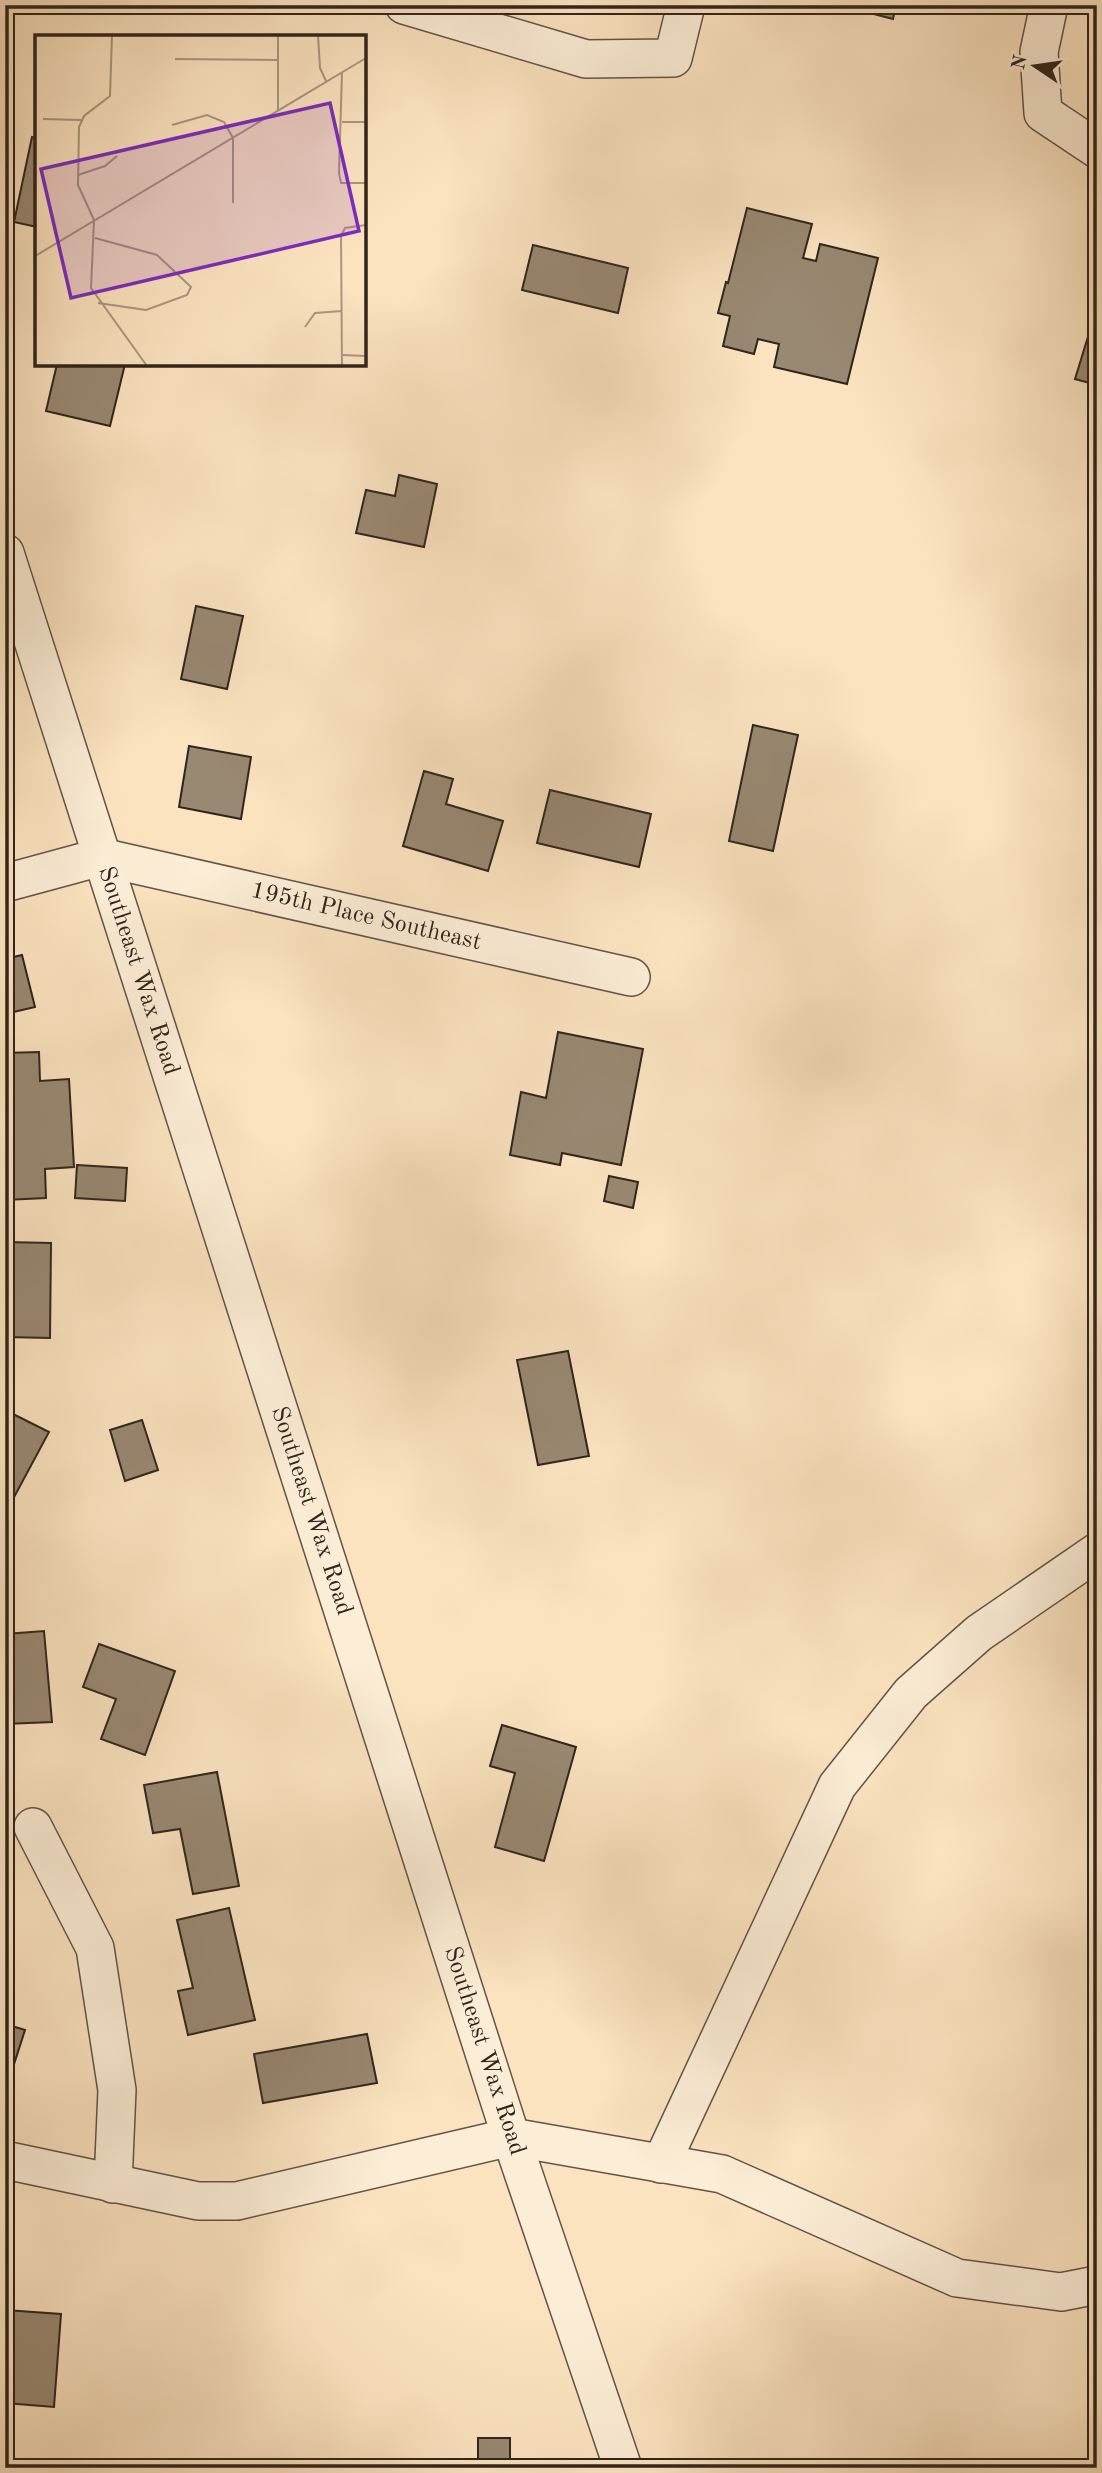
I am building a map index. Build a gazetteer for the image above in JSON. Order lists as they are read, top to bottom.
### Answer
{
  "streets": {
    "street": ["195th Place Southeast", "Southeast Wax Road"]
  },
  "crossings": [
    ["195th Place Southeast", "Southeast Wax Road"]
  ],
  "north": "left"
}
